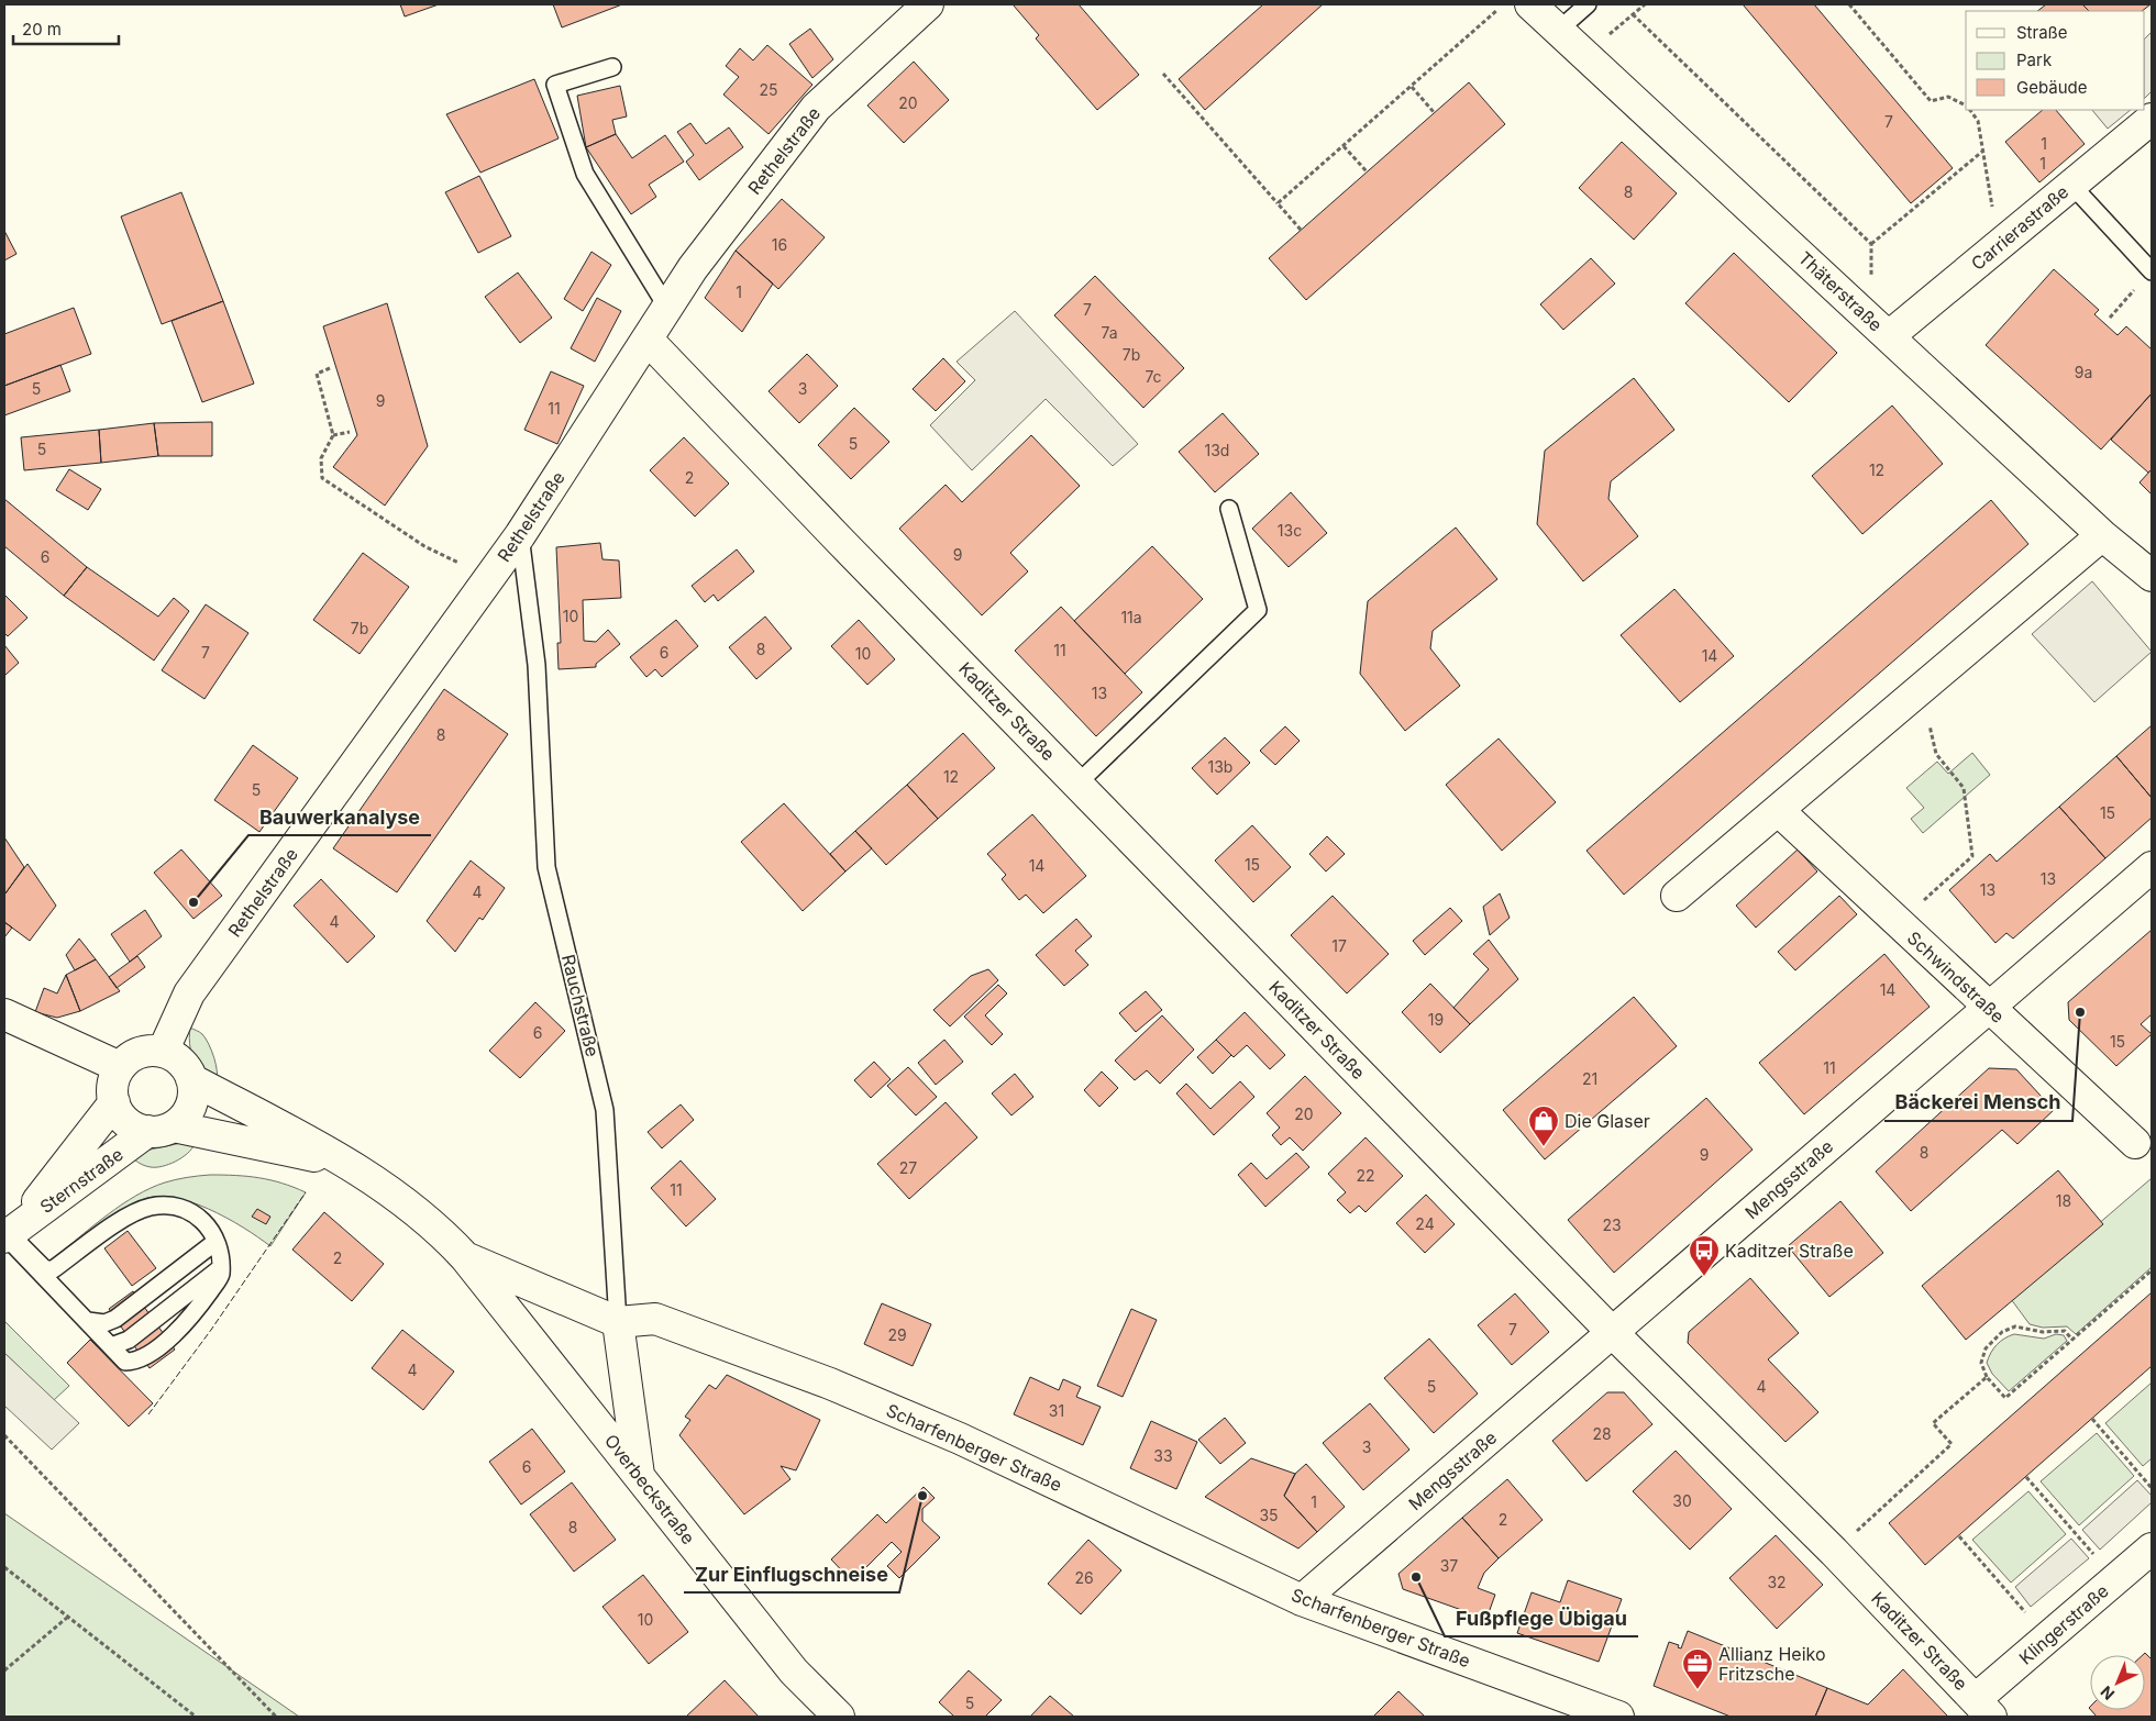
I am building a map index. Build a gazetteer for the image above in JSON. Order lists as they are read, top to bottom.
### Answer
{
  "streets": {
    "street": [
      "Rethelstraße",
      "Carrierastraße",
      "Thäterstraße",
      "Kaditzer Straße",
      "Schwindstraße",
      "Rauchstraße",
      "Mengsstraße",
      "Sternstraße",
      "Scharfenberger Straße",
      "Overbeckstraße",
      "Klingerstraße"
    ]
  },
  "crossings": [
    ["Rethelstraße", "Kaditzer Straße"],
    ["Rethelstraße", "Rauchstraße"],
    ["Rethelstraße", "Sternstraße"],
    ["Rethelstraße", "Scharfenberger Straße"],
    ["Carrierastraße", "Thäterstraße"],
    ["Kaditzer Straße", "Mengsstraße"],
    ["Kaditzer Straße", "Klingerstraße"],
    ["Schwindstraße", "Mengsstraße"],
    ["Rauchstraße", "Scharfenberger Straße"],
    ["Rauchstraße", "Overbeckstraße"],
    ["Mengsstraße", "Scharfenberger Straße"],
    ["Sternstraße", "Scharfenberger Straße"],
    ["Scharfenberger Straße", "Overbeckstraße"]
  ],
  "places": {
    "other": [
      "Bauwerkanalyse",
      "Bäckerei Mensch",
      "Zur Einflugschneise",
      "Fußpflege Übigau"
    ],
    "shop": ["Die Glaser"],
    "bus stop": ["Kaditzer Straße"],
    "office": ["Allianz Heiko Fritzsche"]
  },
  "house_numbers": [
    "25",
    "20",
    "7",
    "1",
    "1",
    "8",
    "16",
    "1",
    "7",
    "7a",
    "7b",
    "9a",
    "7c",
    "5",
    "3",
    "9",
    "11",
    "5",
    "5",
    "13d",
    "12",
    "2",
    "13c",
    "9",
    "6",
    "10",
    "11a",
    "7b",
    "8",
    "11",
    "7",
    "6",
    "10",
    "14",
    "13",
    "8",
    "13b",
    "12",
    "5",
    "15",
    "15",
    "14",
    "13",
    "13",
    "4",
    "4",
    "17",
    "14",
    "19",
    "6",
    "15",
    "11",
    "21",
    "20",
    "8",
    "9",
    "27",
    "22",
    "11",
    "18",
    "24",
    "23",
    "2",
    "7",
    "29",
    "4",
    "5",
    "4",
    "31",
    "28",
    "3",
    "33",
    "6",
    "30",
    "1",
    "35",
    "2",
    "8",
    "37",
    "26",
    "32",
    "10",
    "5"
  ],
  "legend": ["Straße", "Park", "Gebäude"],
  "scale_bar": "20 m",
  "north": "bottom left"
}
